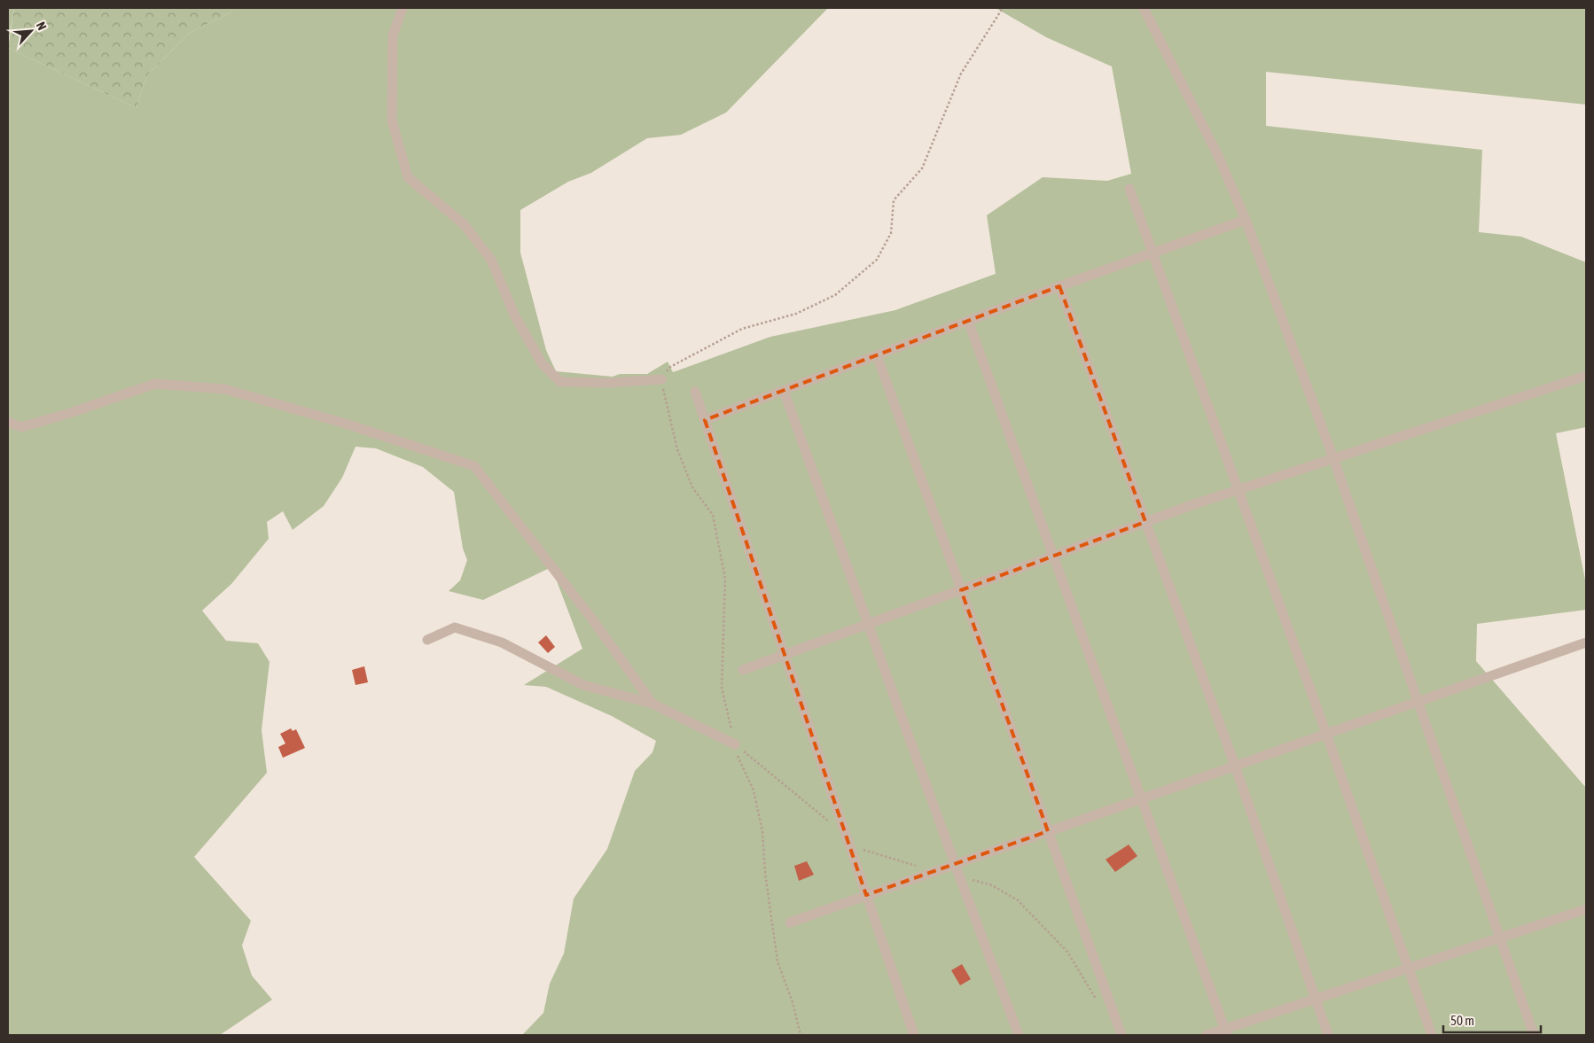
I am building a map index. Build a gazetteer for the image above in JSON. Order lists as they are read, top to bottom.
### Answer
{
  "scale_bar": "50 m",
  "north": "top right"
}
